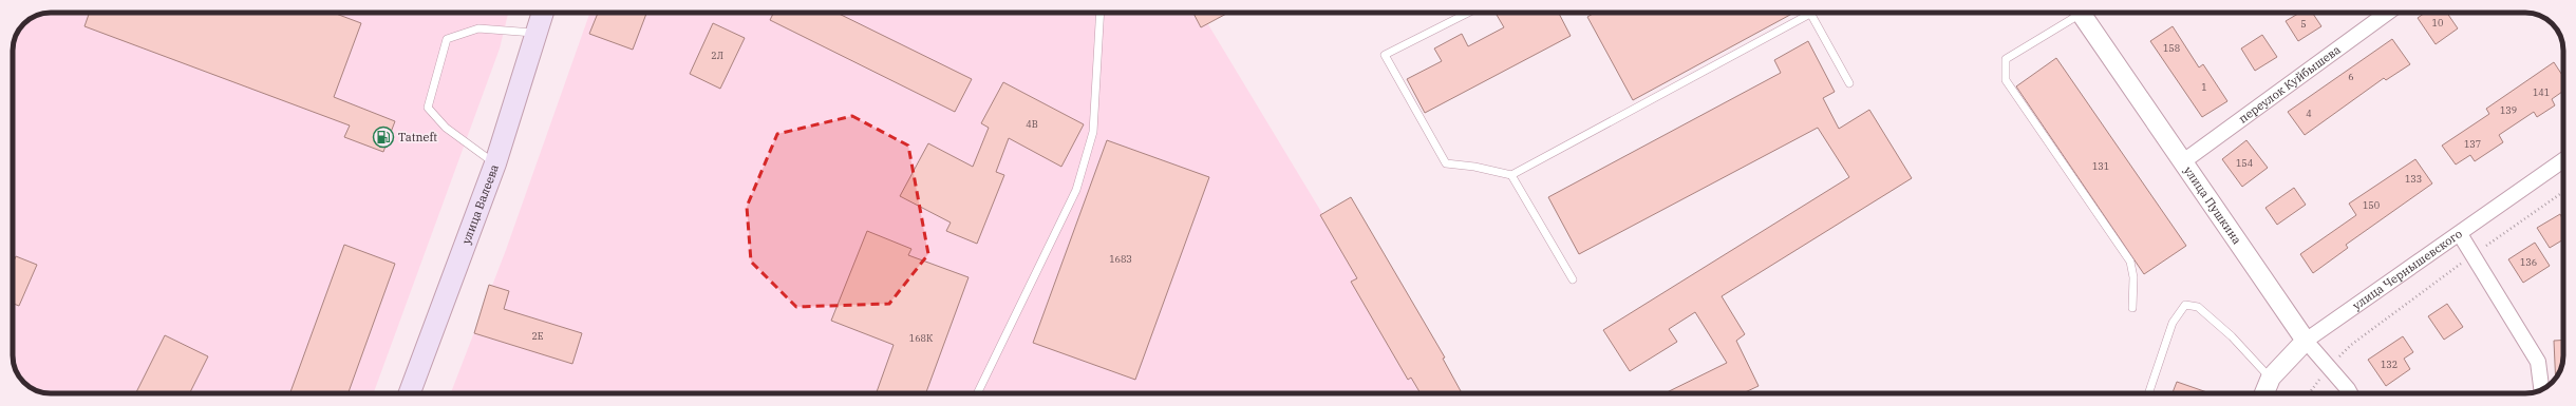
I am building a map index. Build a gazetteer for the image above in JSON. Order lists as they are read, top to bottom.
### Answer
{
  "streets": {
    "main road": ["улица Валеева"],
    "street": ["переулок Куйбышева", "улица Пушкина", "улица Чернышевского"]
  },
  "crossings": [
    ["переулок Куйбышева", "улица Пушкина"],
    ["улица Пушкина", "улица Чернышевского"]
  ],
  "places": {
    "fuel station": ["Tatneft"]
  },
  "house_numbers": [
    "10",
    "5",
    "158",
    "2Л",
    "6",
    "1",
    "141",
    "139",
    "4",
    "4В",
    "137",
    "154",
    "131",
    "133",
    "150",
    "168З",
    "136",
    "2Е",
    "168К",
    "132"
  ]
}
